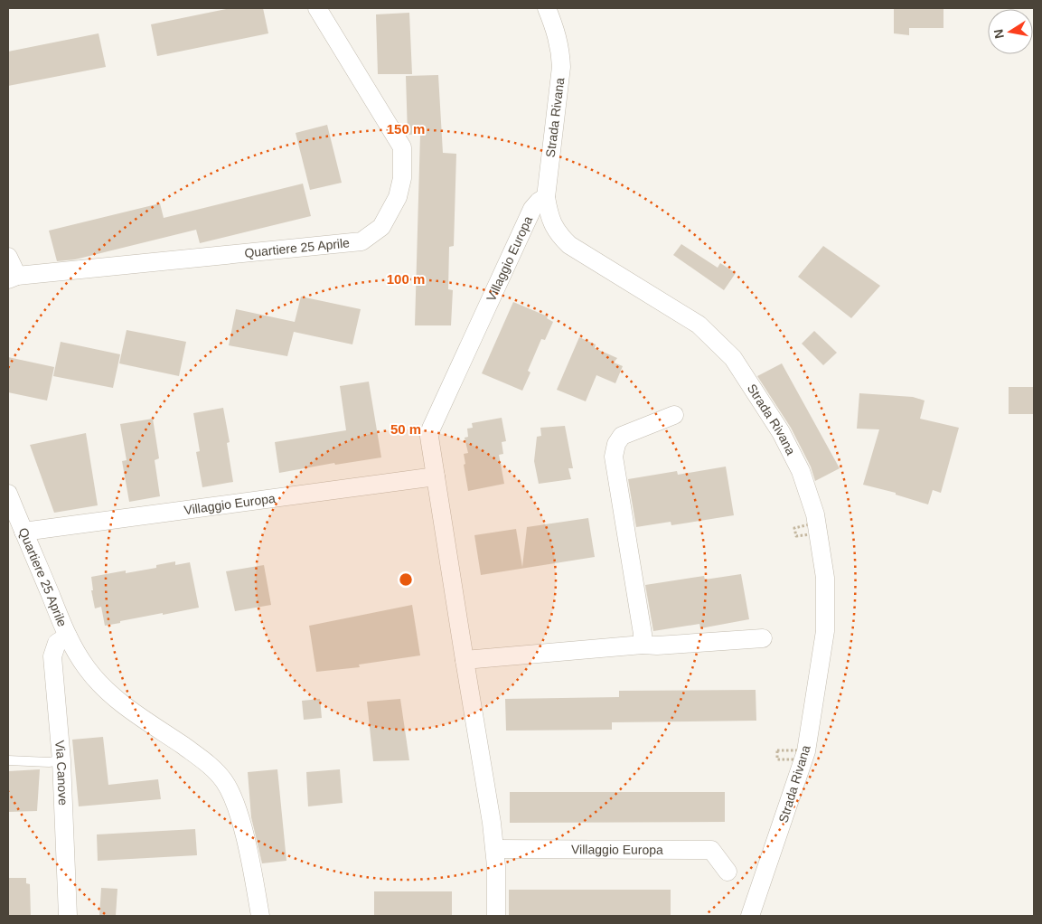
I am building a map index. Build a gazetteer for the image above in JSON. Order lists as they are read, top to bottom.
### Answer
{
  "streets": {
    "street": [
      "Strada Rivana",
      "Quartiere 25 Aprile",
      "Villaggio Europa",
      "Via Canove"
    ]
  },
  "crossings": [
    ["Strada Rivana", "Villaggio Europa"],
    ["Quartiere 25 Aprile", "Villaggio Europa"],
    ["Quartiere 25 Aprile", "Via Canove"]
  ],
  "north": "left",
  "rings": ["150 m", "100 m", "50 m"]
}
